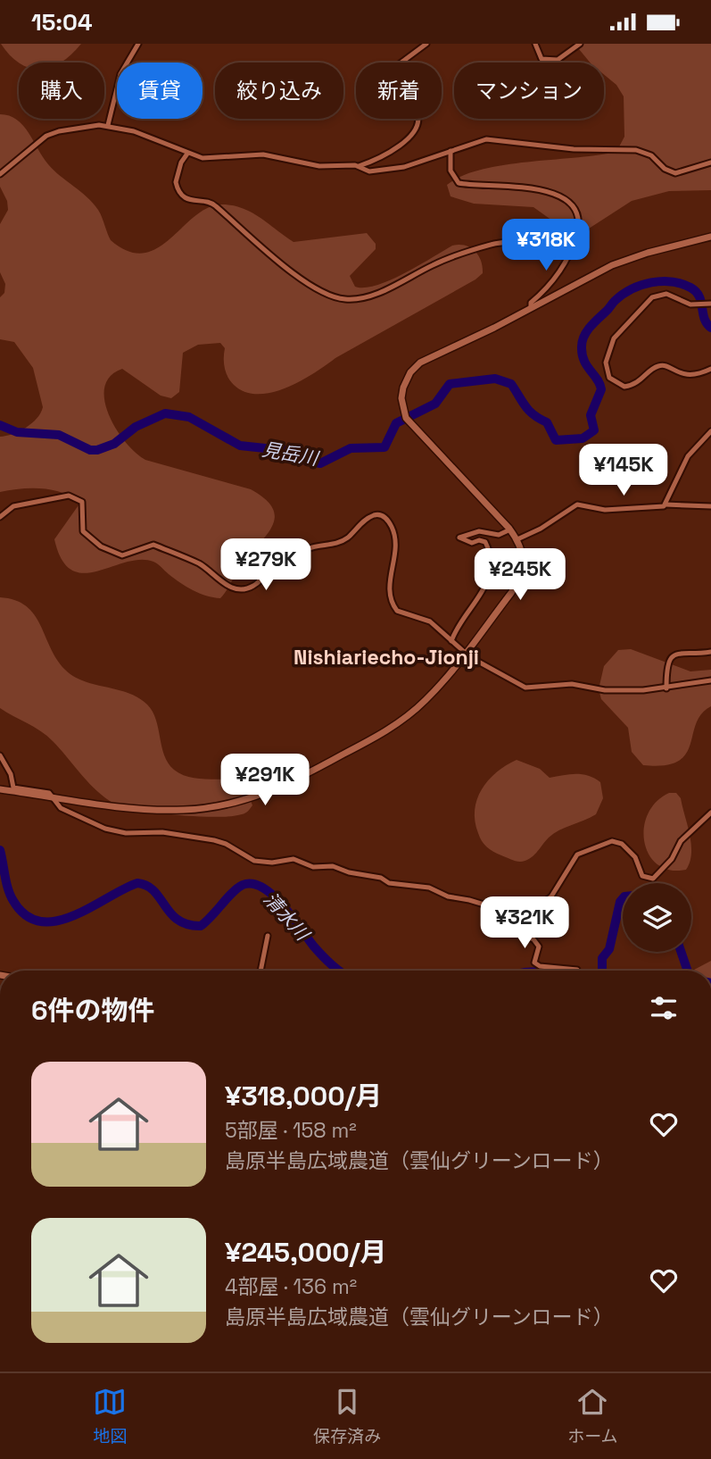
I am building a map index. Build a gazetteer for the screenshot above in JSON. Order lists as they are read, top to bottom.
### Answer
{
  "districts": ["Nishiariecho-Jionji"],
  "water": ["見岳川", "清水川"],
  "page": {
    "status": "15:04",
    "chip": [
      "購入",
      "賃貸",
      "絞り込み",
      "新着",
      "マンション"
    ],
    "price": [
      "¥318K",
      "¥145K",
      "¥279K",
      "¥245K",
      "¥291K",
      "¥321K"
    ],
    "heading": "6件の物件",
    "list": [
      {
        "name": "¥318,000/月",
        "note": "5部屋 · 158 m² · 島原半島広域農道（雲仙グリーンロード）"
      },
      {
        "name": "¥245,000/月",
        "note": "4部屋 · 136 m² · 島原半島広域農道（雲仙グリーンロード）"
      }
    ],
    "tabs": ["地図", "保存済み", "ホーム"]
  }
}
